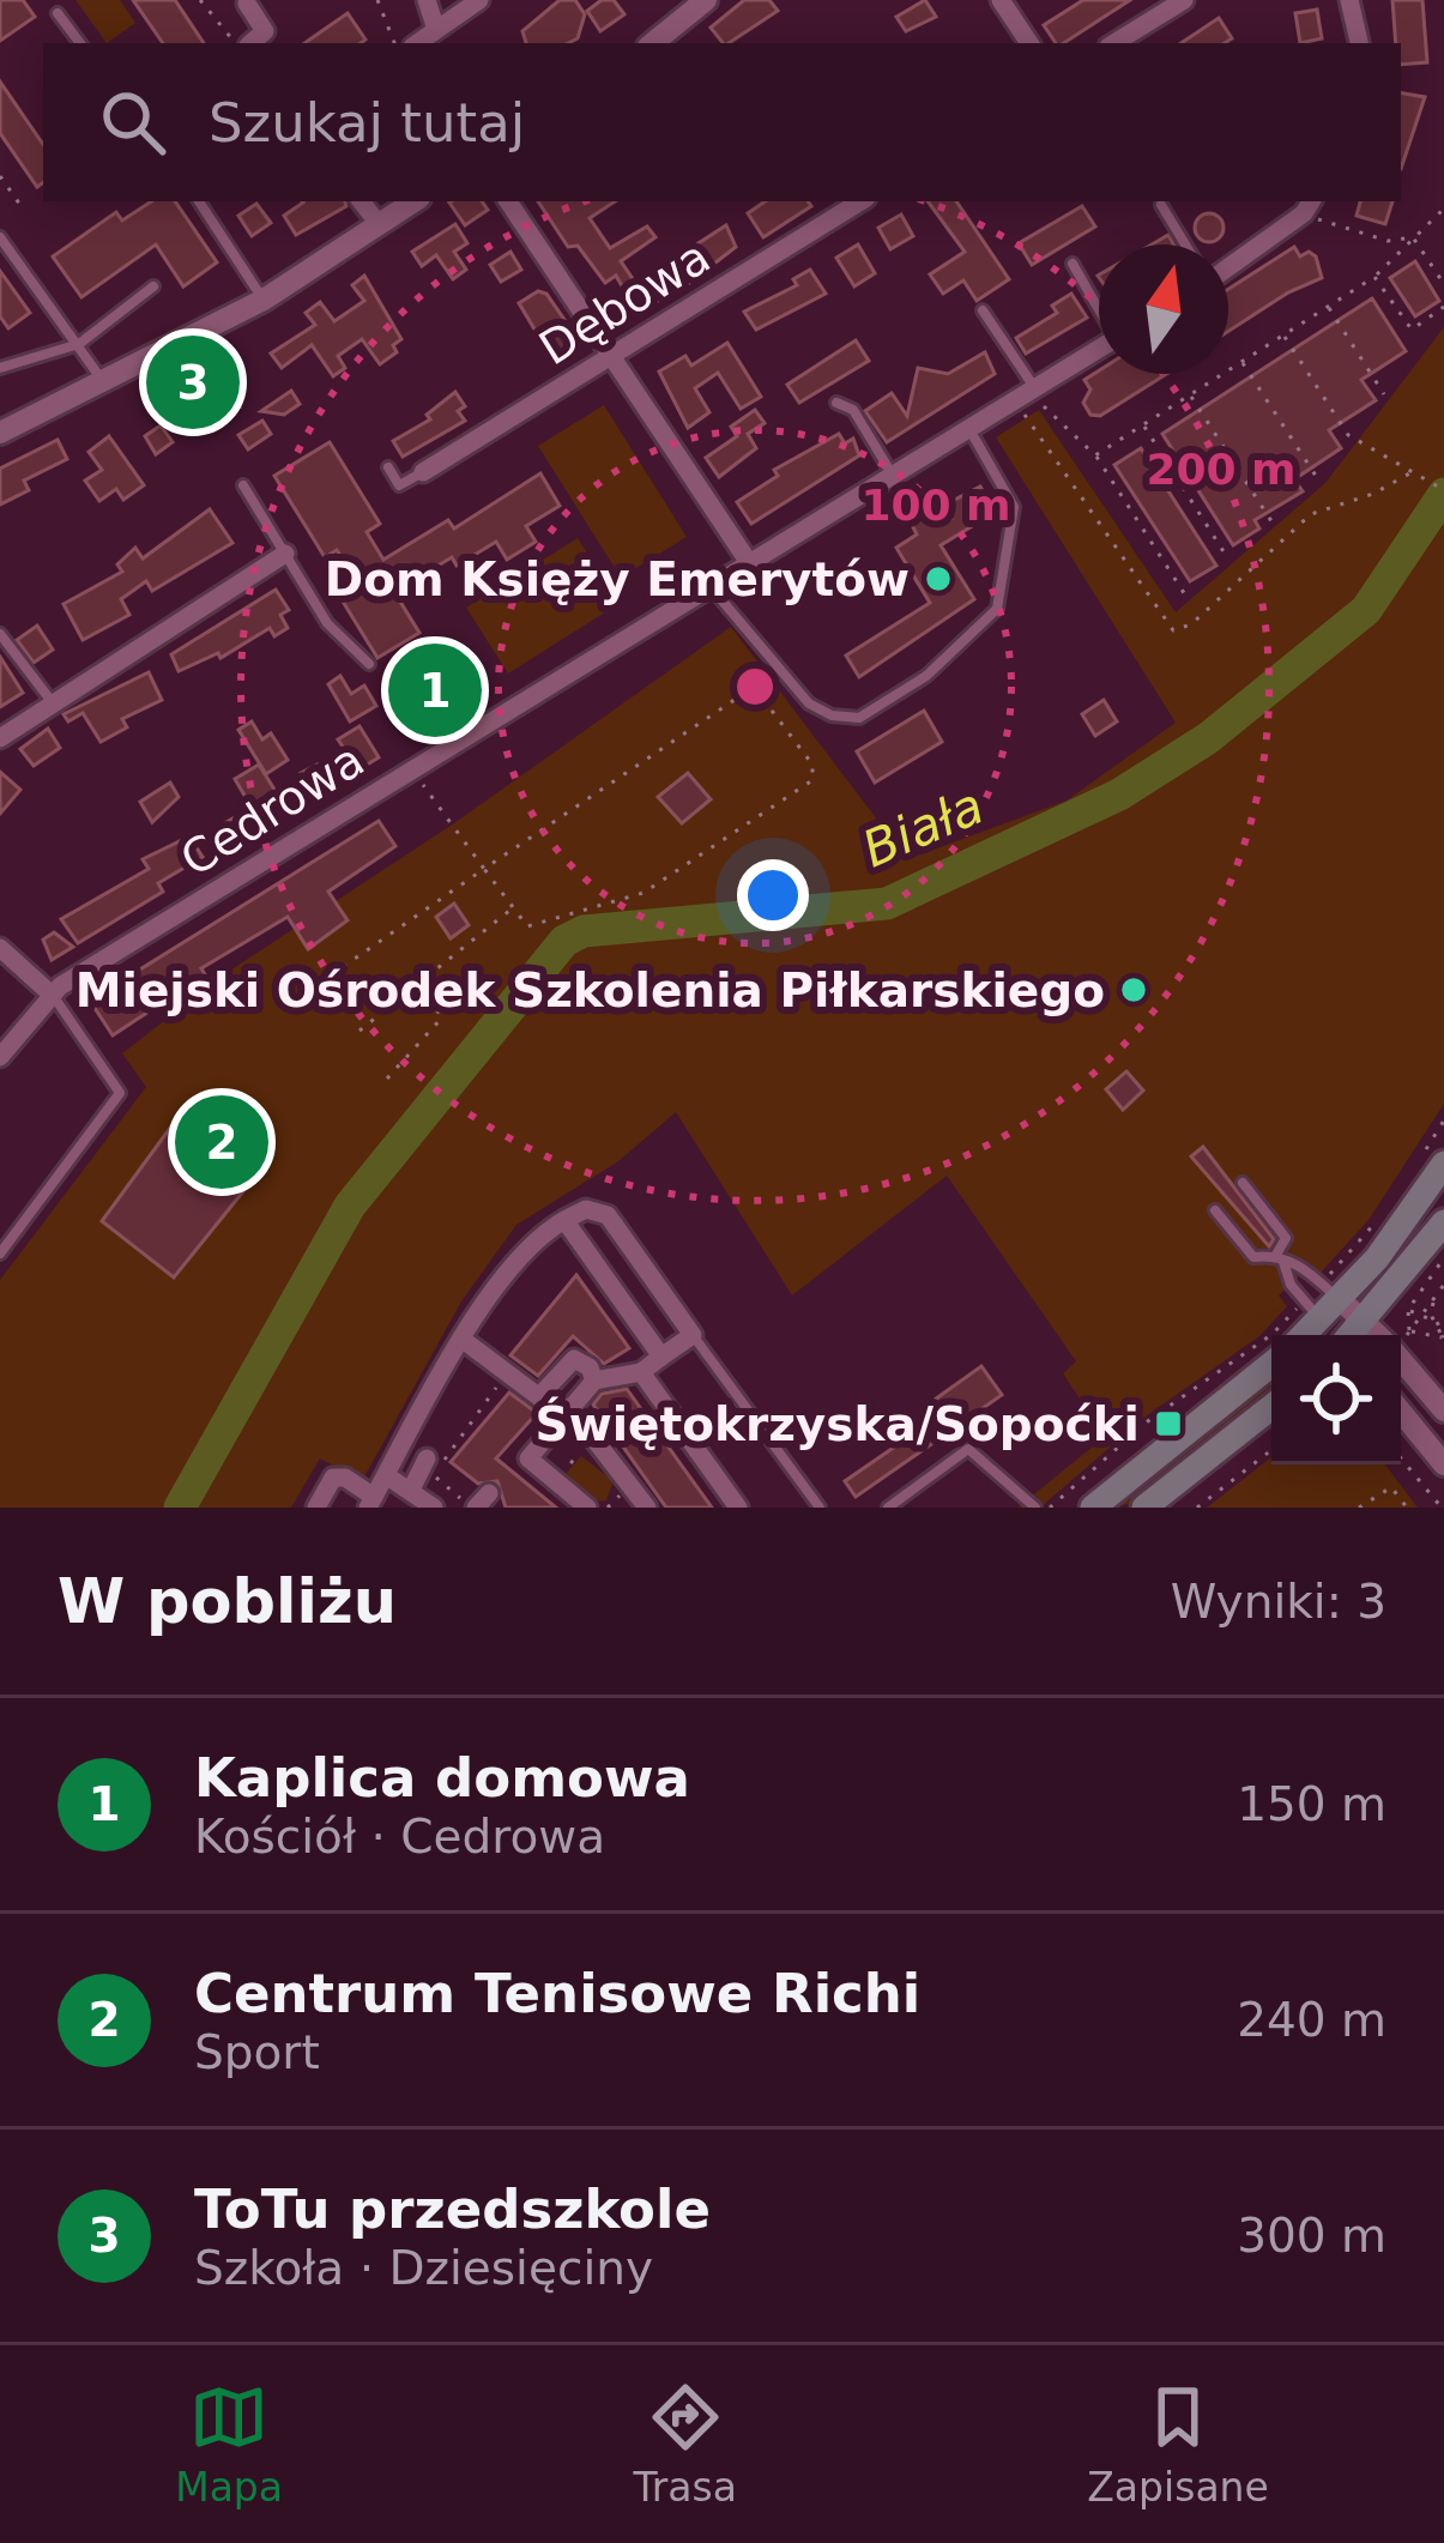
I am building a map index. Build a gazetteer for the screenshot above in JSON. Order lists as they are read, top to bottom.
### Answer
{
  "streets": {
    "street": ["Dębowa", "Cedrowa"]
  },
  "water": ["Biała"],
  "places": {
    "other": ["Dom Księży Emerytów", "Miejski Ośrodek Szkolenia Piłkarskiego"],
    "transit": ["Świętokrzyska/Sopoćki"]
  },
  "north": "top",
  "page": {
    "search": "Szukaj tutaj",
    "pins": ["3", "1", "2"],
    "heading": ["W pobliżu", "Wyniki: 3"],
    "list": [
      {
        "mark": "1",
        "name": "Kaplica domowa",
        "note": "Kościół · Cedrowa",
        "value": "150 m"
      },
      {
        "mark": "2",
        "name": "Centrum Tenisowe Richi",
        "note": "Sport",
        "value": "240 m"
      },
      {
        "mark": "3",
        "name": "ToTu przedszkole",
        "note": "Szkoła · Dziesięciny",
        "value": "300 m"
      }
    ],
    "nav": ["Mapa", "Trasa", "Zapisane"]
  },
  "rings": ["200 m", "100 m"]
}
